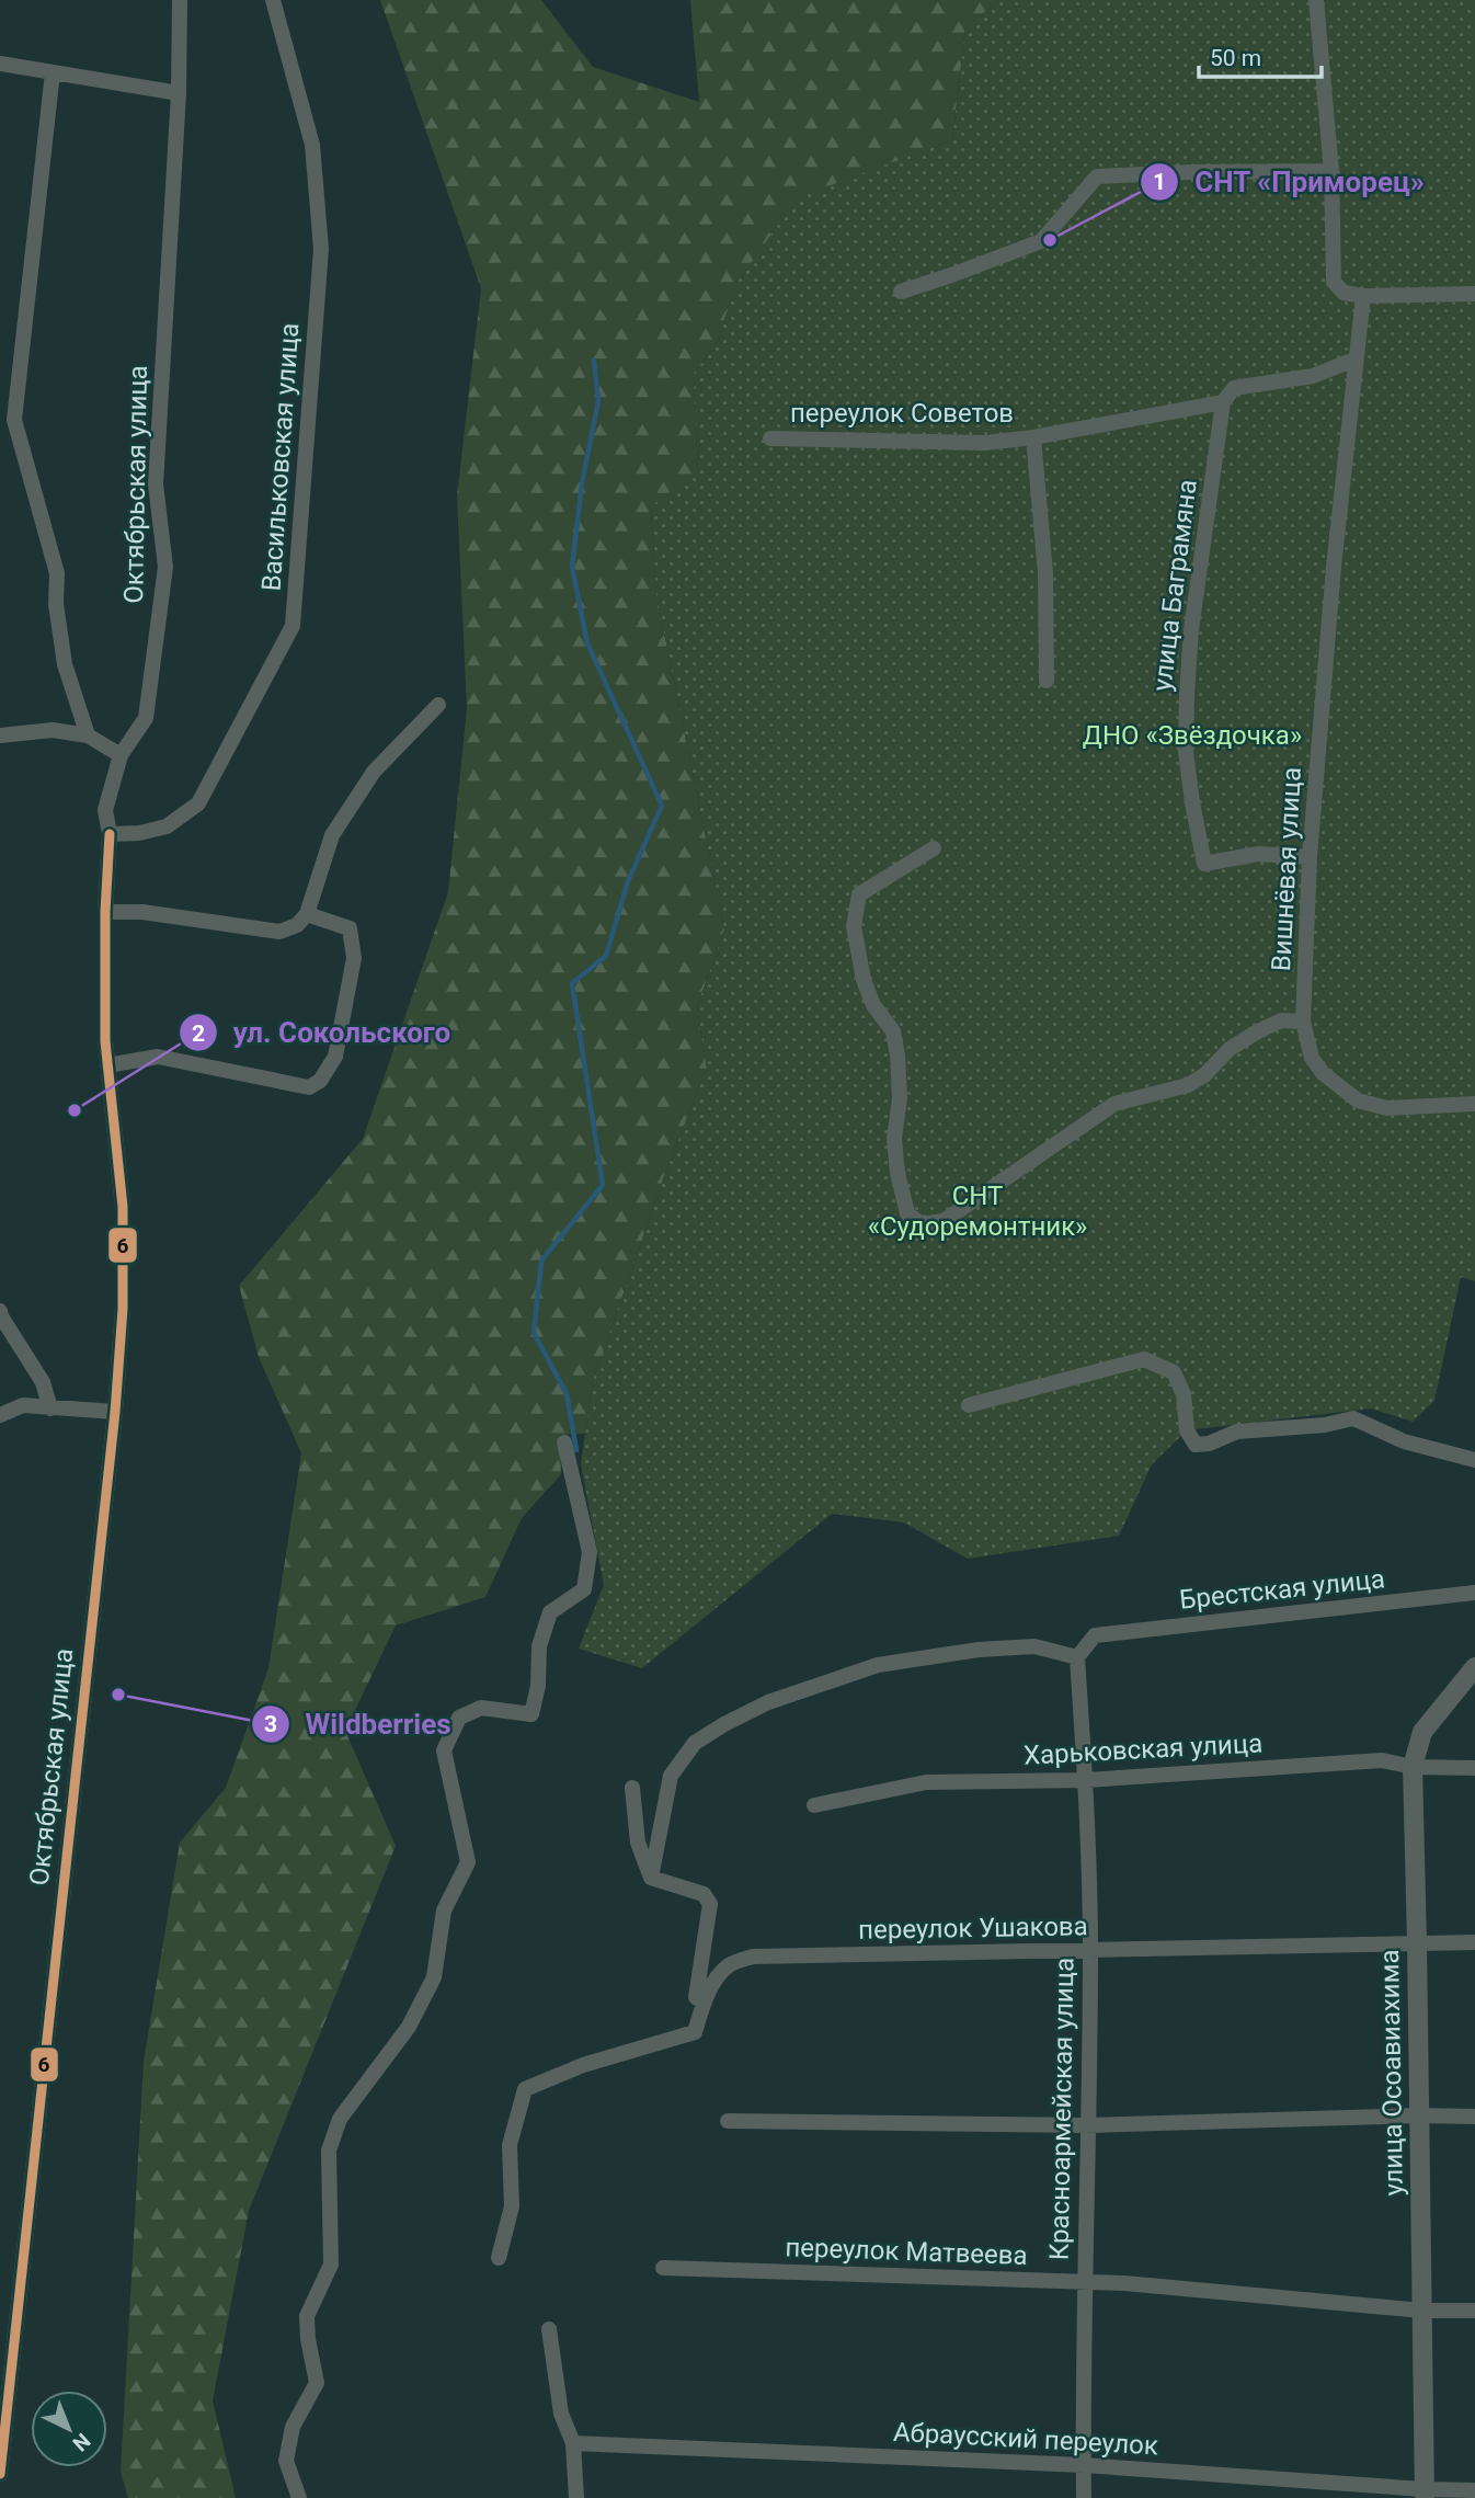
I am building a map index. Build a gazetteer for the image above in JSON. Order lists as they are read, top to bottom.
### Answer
{
  "streets": {
    "street": [
      "переулок Советов",
      "Васильковская улица",
      "Октябрьская улица",
      "улица Баграмяна",
      "Вишнёвая улица",
      "Брестская улица",
      "Харьковская улица",
      "переулок Ушакова",
      "улица Осоавиахима",
      "Красноармейская улица",
      "переулок Матвеева",
      "Абраусский переулок"
    ]
  },
  "crossings": [
    ["переулок Советов", "улица Баграмяна"],
    ["переулок Советов", "Вишнёвая улица"],
    ["Васильковская улица", "Октябрьская улица"],
    ["улица Баграмяна", "Вишнёвая улица"],
    ["Брестская улица", "Красноармейская улица"],
    ["Харьковская улица", "улица Осоавиахима"],
    ["Харьковская улица", "Красноармейская улица"],
    ["переулок Ушакова", "улица Осоавиахима"],
    ["переулок Ушакова", "Красноармейская улица"],
    ["улица Осоавиахима", "переулок Матвеева"],
    ["улица Осоавиахима", "Абраусский переулок"],
    ["Красноармейская улица", "переулок Матвеева"],
    ["Красноармейская улица", "Абраусский переулок"]
  ],
  "parks": ["ДНО «Звёздочка»", "СНТ «Судоремонтник»"],
  "places": ["СНТ «Приморец»", "ул. Сокольского", "Wildberries"],
  "lines": ["transit line 6"],
  "scale_bar": "50 m",
  "north": "bottom right"
}
